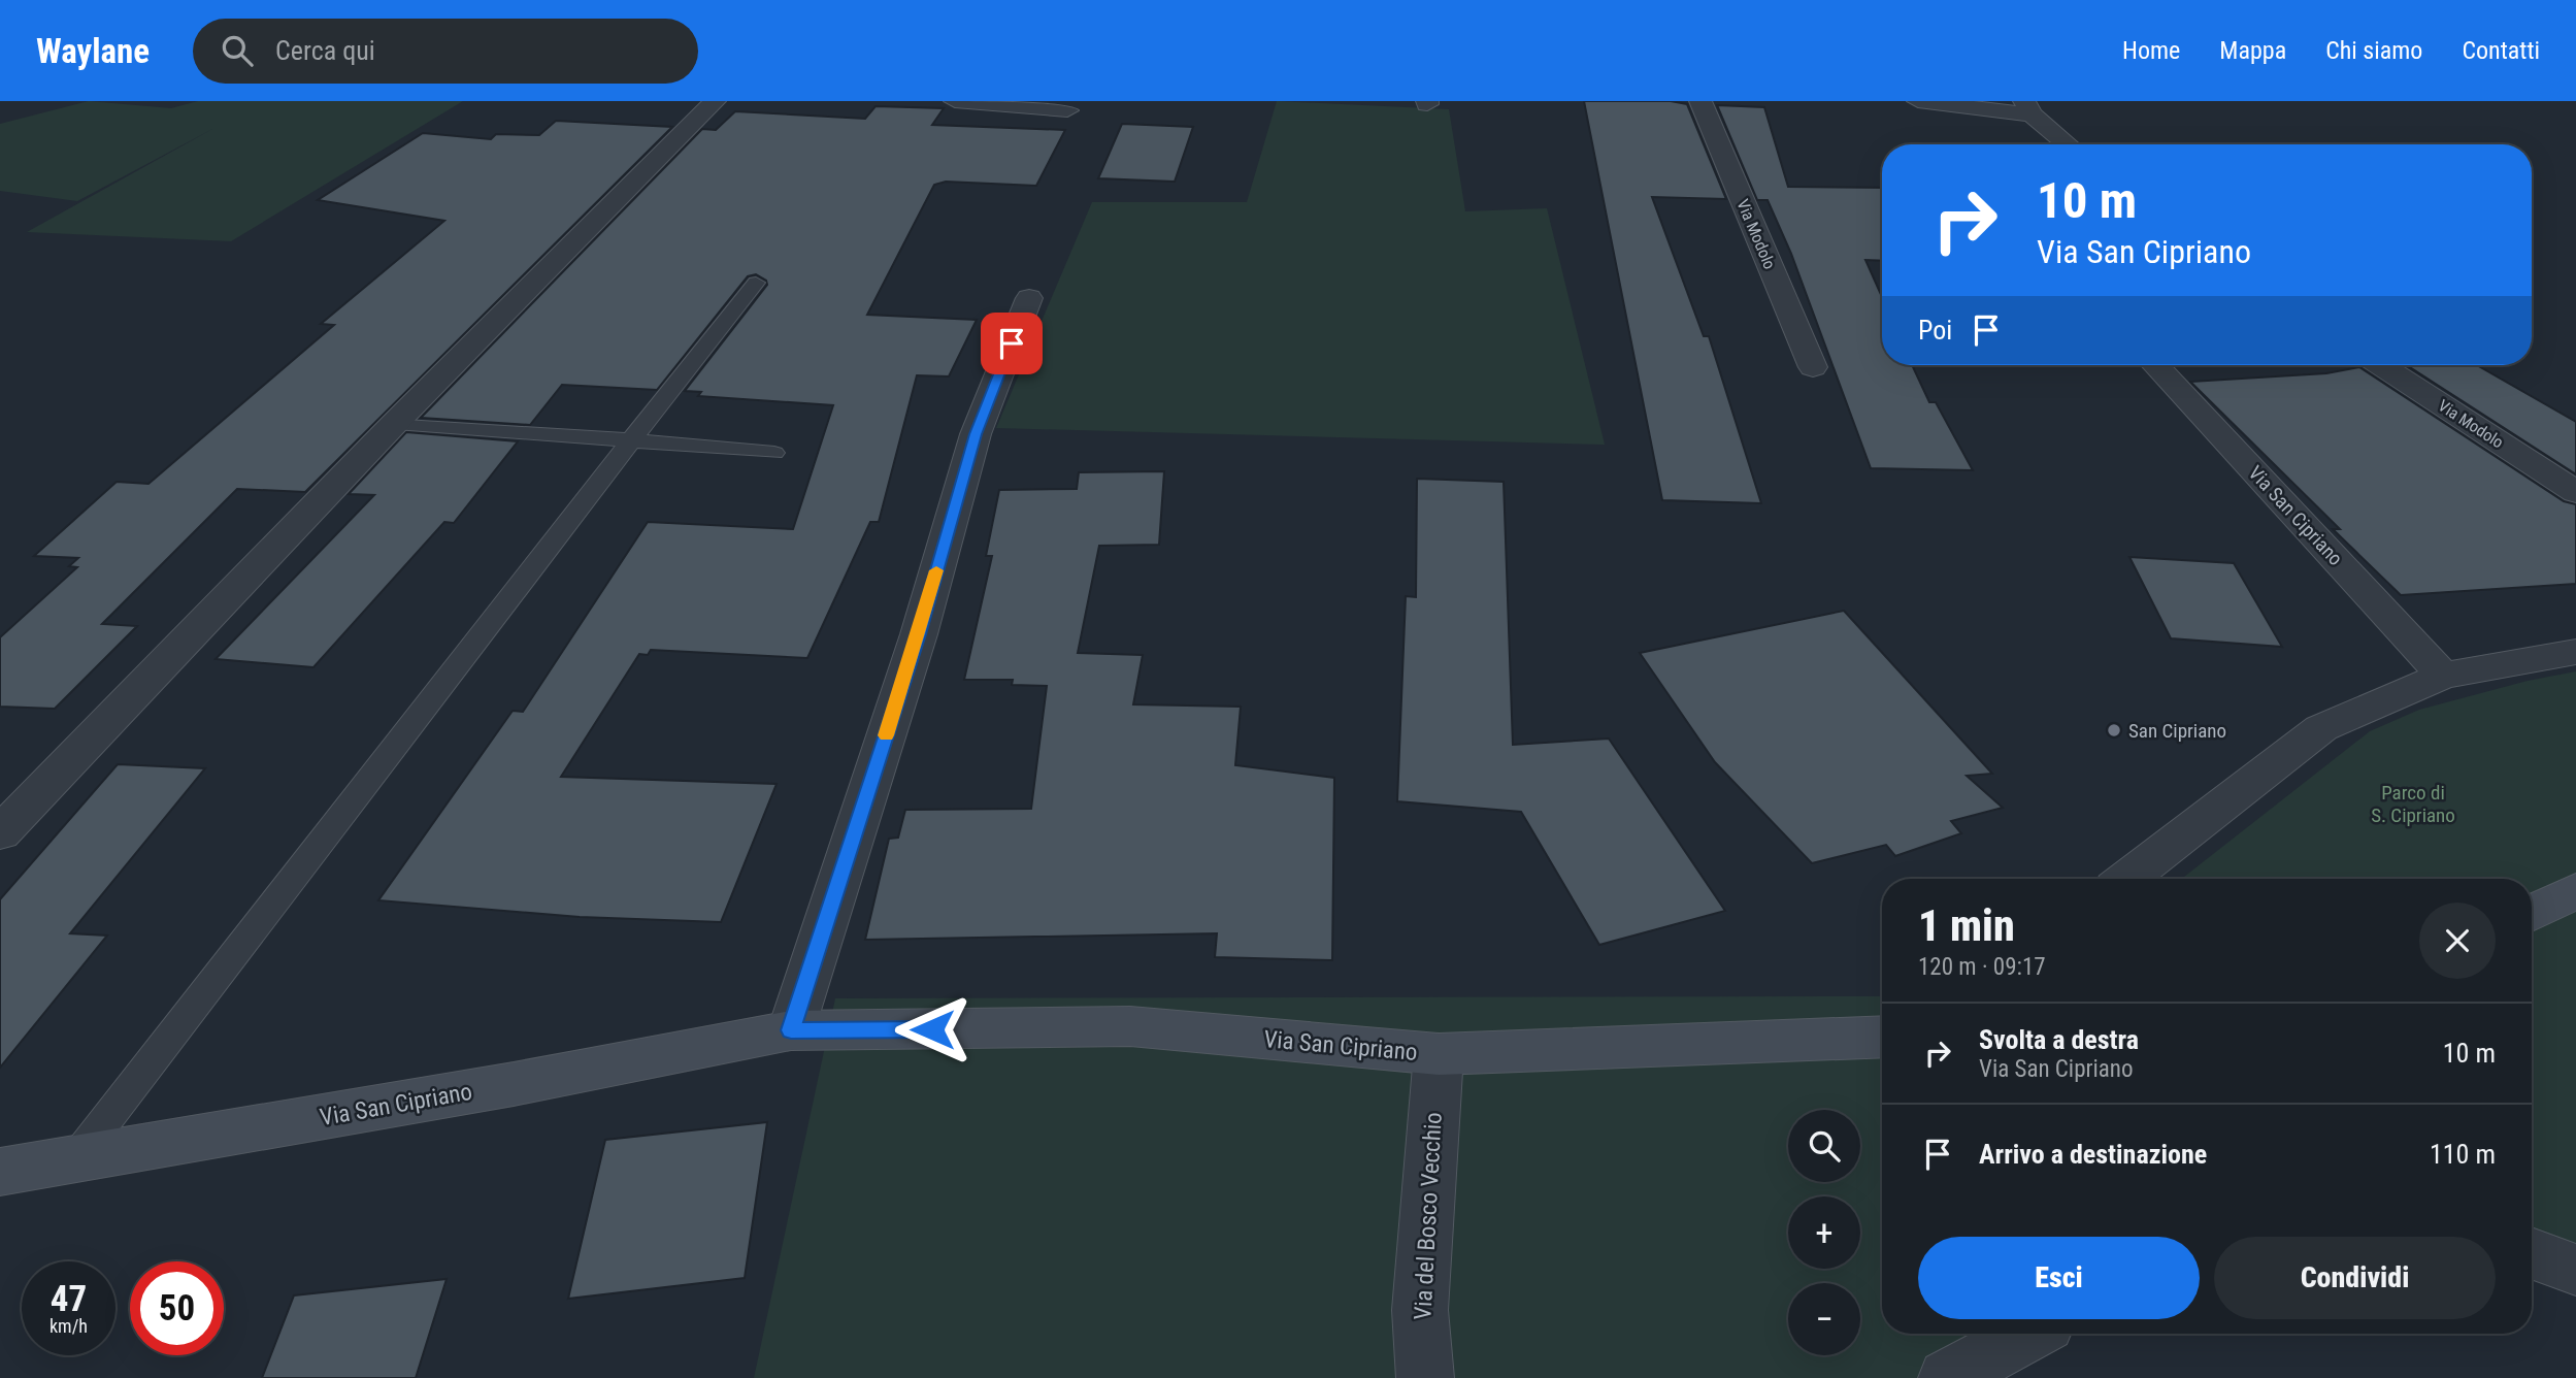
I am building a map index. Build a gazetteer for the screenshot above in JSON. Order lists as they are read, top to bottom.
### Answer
{
  "streets": {
    "main road": ["Via San Cipriano"],
    "street": ["Via Modolo", "Via del Bosco Vecchio"]
  },
  "crossings": [
    ["Via San Cipriano", "Via del Bosco Vecchio"]
  ],
  "parks": ["Parco di S. Cipriano"],
  "places": ["San Cipriano"],
  "page": {
    "header": "Waylane",
    "search": "Cerca qui",
    "nav": [
      "Home",
      "Mappa",
      "Chi siamo",
      "Contatti"
    ],
    "turn": ["10 m", "Via San Cipriano"],
    "then": "Poi",
    "heading": ["1 min", "120 m · 09:17"],
    "list": [
      {
        "name": "Svolta a destra",
        "note": "Via San Cipriano",
        "value": "10 m"
      },
      {
        "name": "Arrivo a destinazione",
        "value": "110 m"
      }
    ],
    "map_buttons": ["+", "−"],
    "buttons": ["Esci", "Condividi"],
    "speed": "47 km/h",
    "limit": "50"
  }
}
